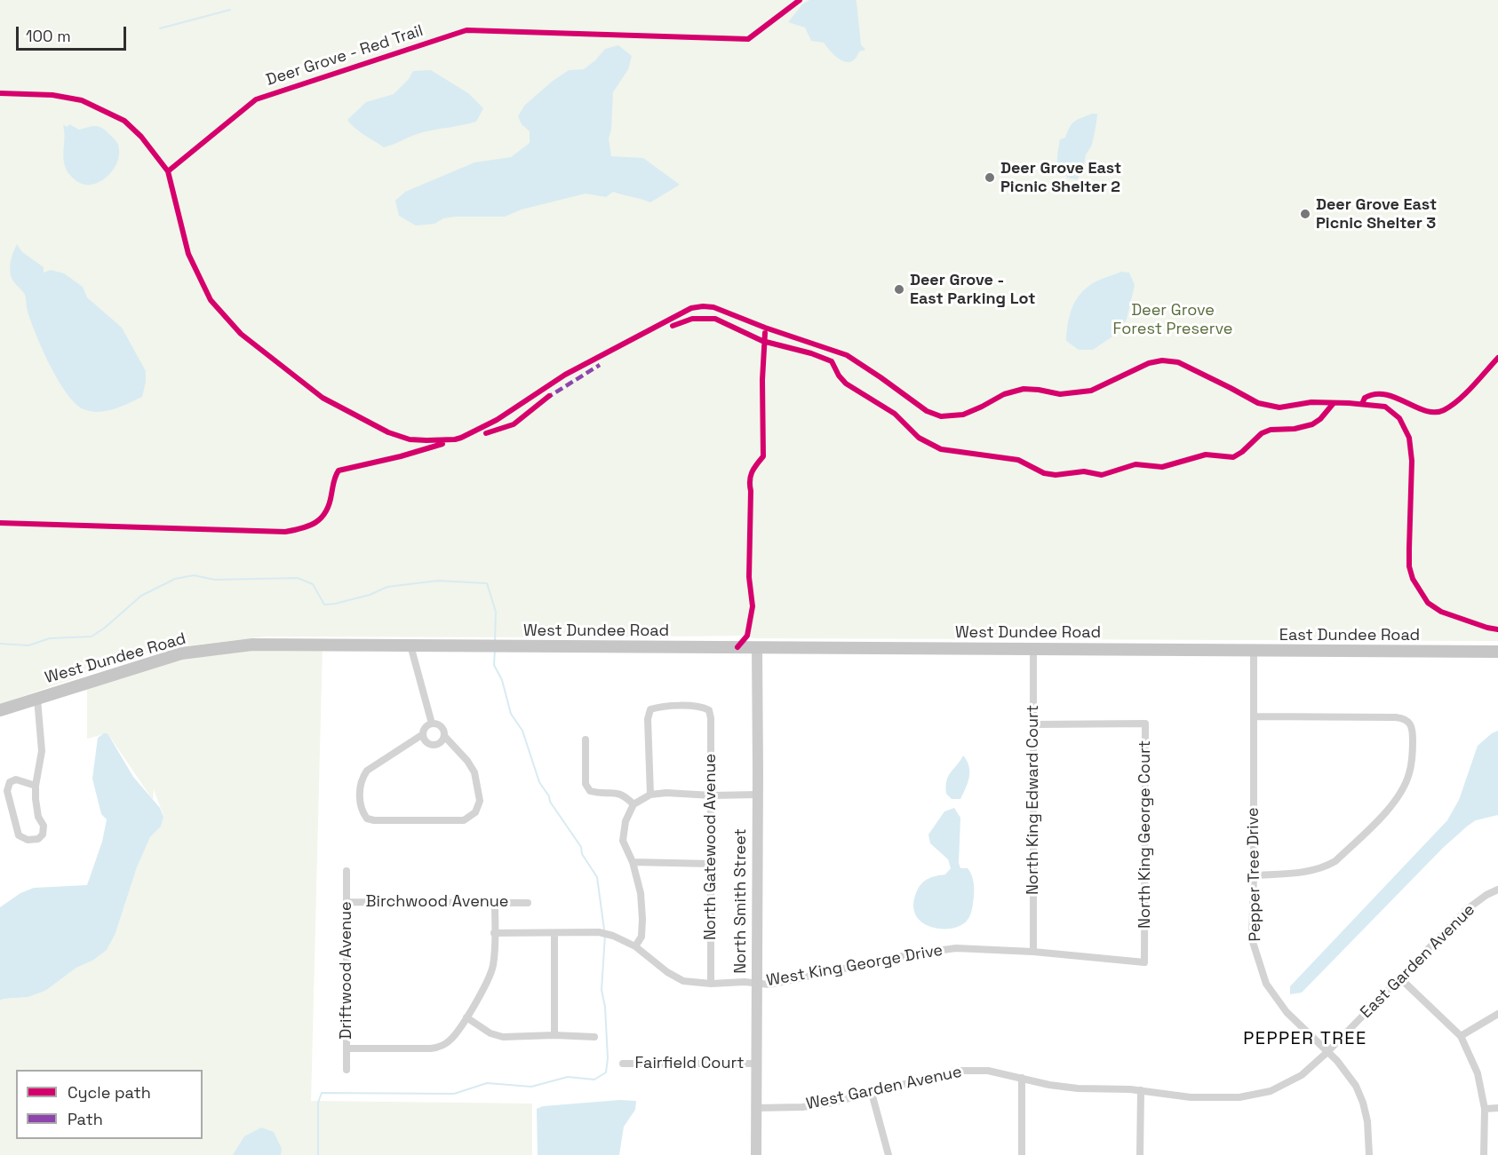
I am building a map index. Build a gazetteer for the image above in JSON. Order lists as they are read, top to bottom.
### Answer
{
  "streets": {
    "main road": ["West Dundee Road", "East Dundee Road"],
    "street": [
      "North King Edward Court",
      "North King George Court",
      "North Gatewood Avenue",
      "Pepper Tree Drive",
      "North Smith Street",
      "Birchwood Avenue",
      "East Garden Avenue",
      "West King George Drive",
      "Driftwood Avenue",
      "Fairfield Court",
      "West Garden Avenue"
    ],
    "cycle path": ["Deer Grove - Red Trail"]
  },
  "crossings": [
    ["West Dundee Road", "East Dundee Road"],
    ["West Dundee Road", "North King Edward Court"],
    ["West Dundee Road", "North Smith Street"],
    ["East Dundee Road", "Pepper Tree Drive"],
    ["North King Edward Court", "North King George Court"],
    ["North King Edward Court", "West King George Drive"],
    ["North King George Court", "West King George Drive"],
    ["North Gatewood Avenue", "West King George Drive"],
    ["Pepper Tree Drive", "East Garden Avenue"],
    ["North Smith Street", "West King George Drive"],
    ["North Smith Street", "Fairfield Court"],
    ["North Smith Street", "West Garden Avenue"],
    ["Birchwood Avenue", "Driftwood Avenue"],
    ["East Garden Avenue", "West Garden Avenue"]
  ],
  "districts": ["PEPPER TREE"],
  "parks": ["Deer Grove Forest Preserve"],
  "places": ["Deer Grove East Picnic Shelter 2", "Deer Grove East Picnic Shelter 3", "Deer Grove - East Parking Lot"],
  "legend": ["Cycle path", "Path"],
  "scale_bar": "100 m"
}
